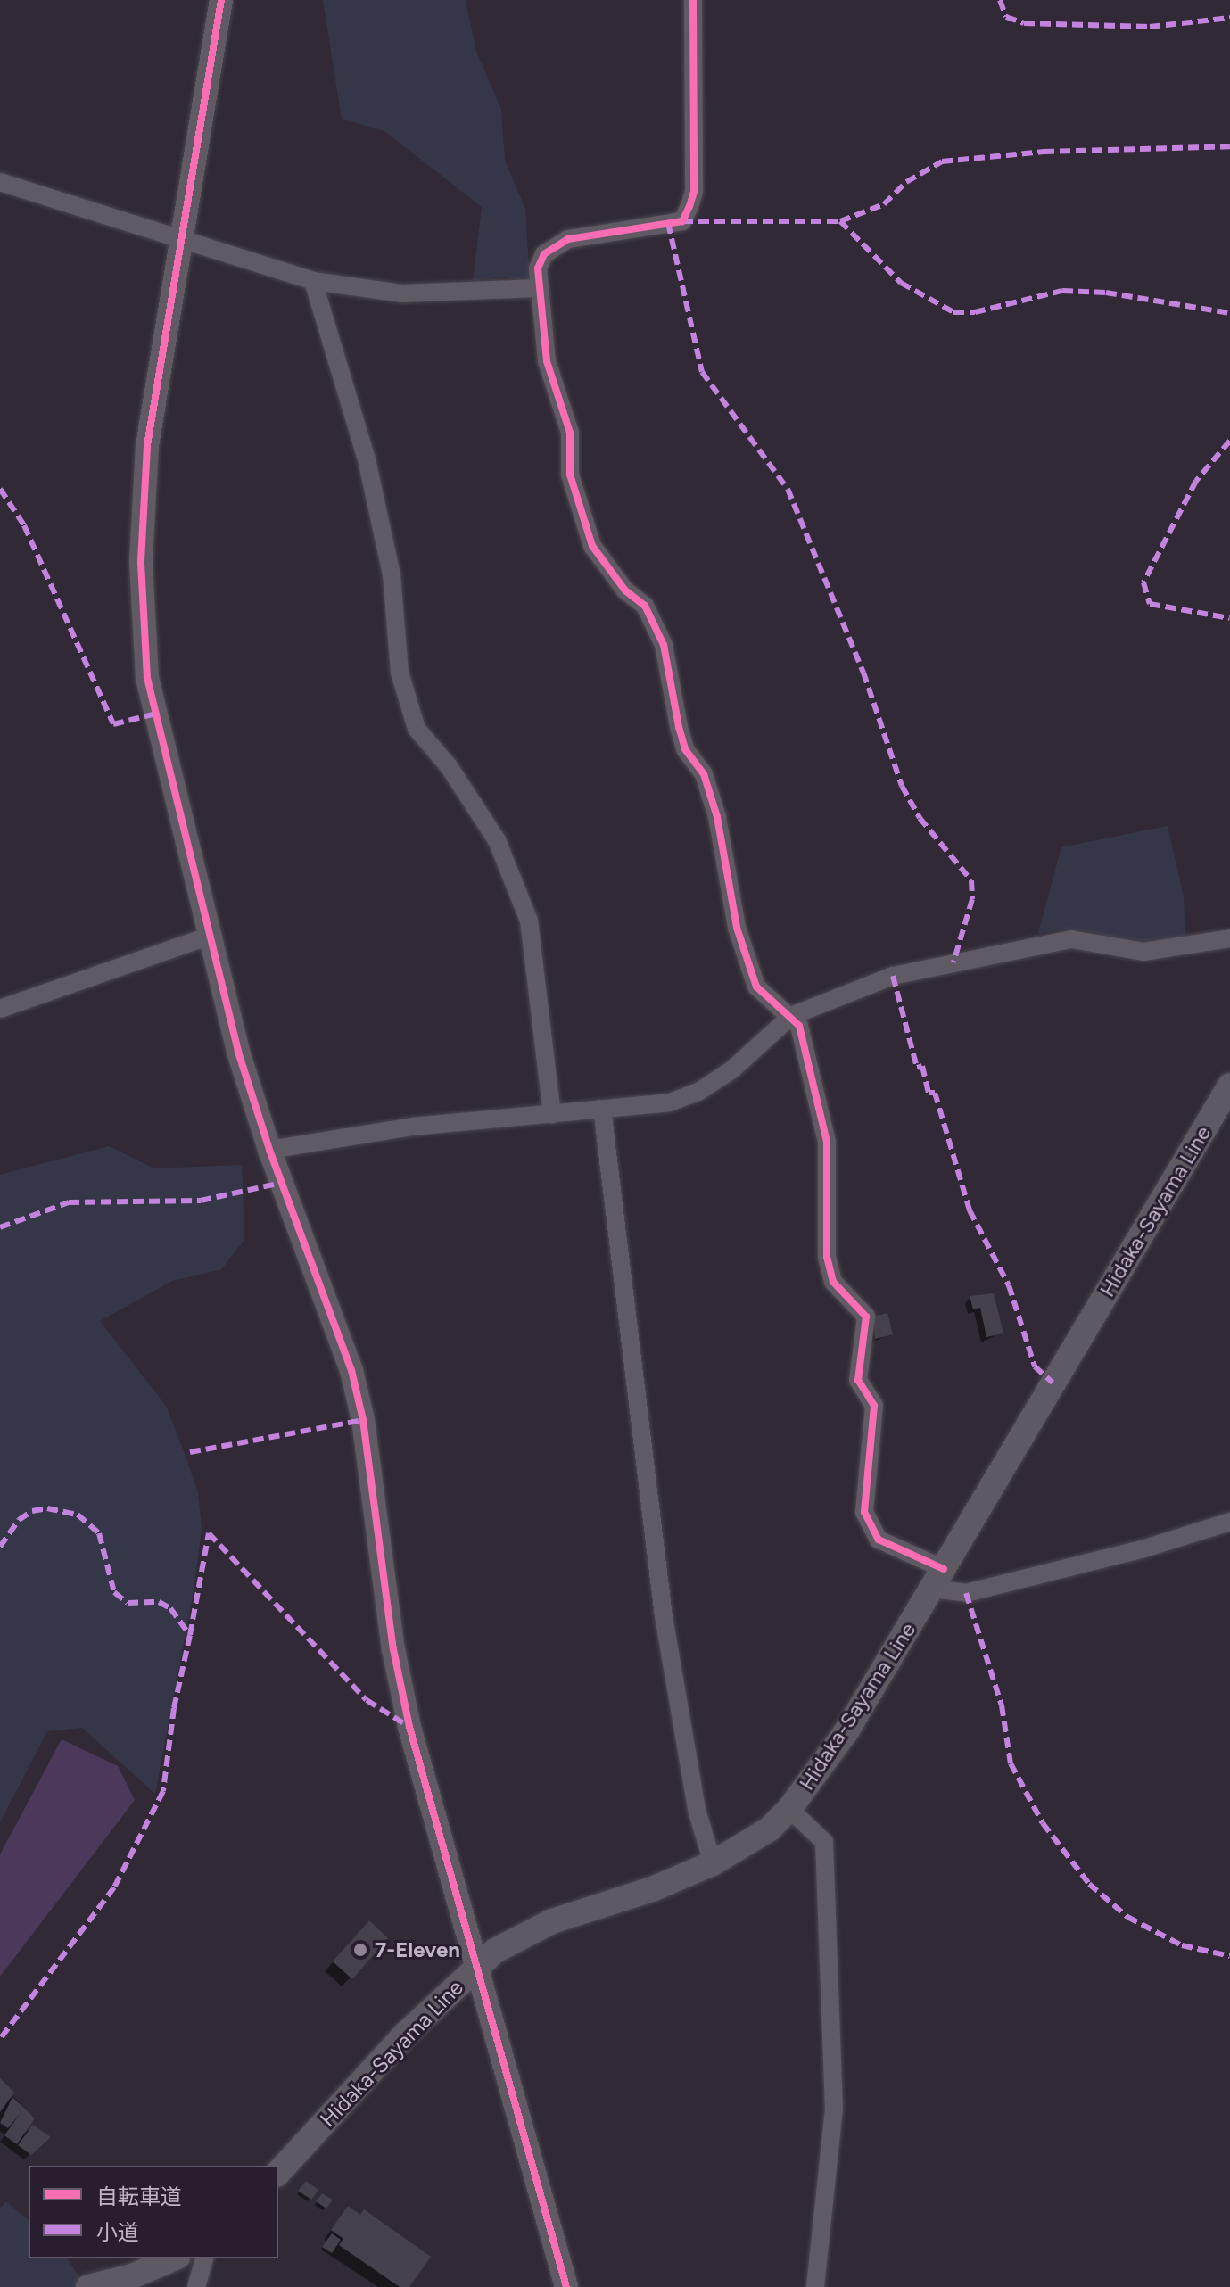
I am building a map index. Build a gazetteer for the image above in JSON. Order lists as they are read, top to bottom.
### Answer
{
  "streets": {
    "main road": ["Hidaka-Sayama Line"]
  },
  "places": ["7-Eleven"],
  "legend": ["自転車道", "小道"]
}
